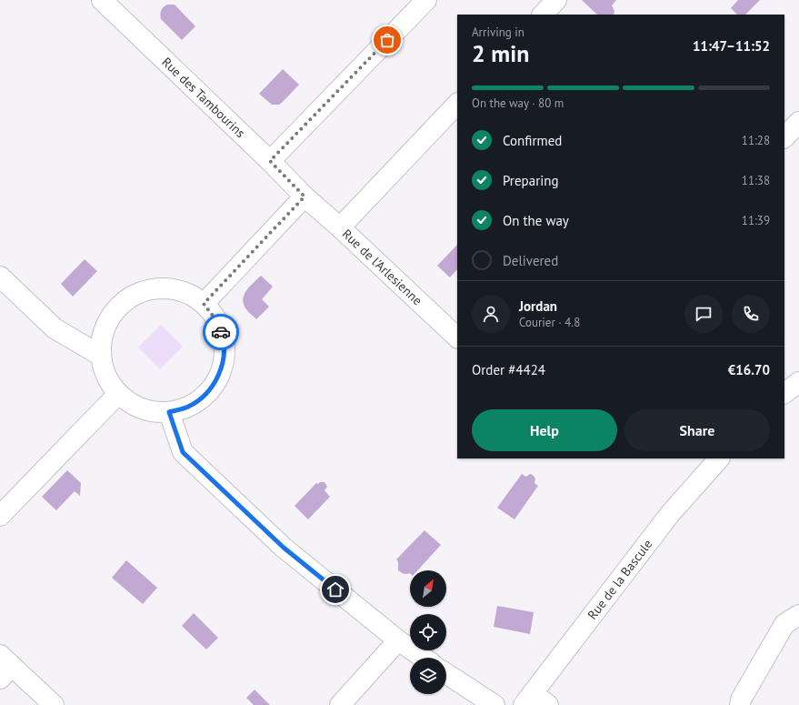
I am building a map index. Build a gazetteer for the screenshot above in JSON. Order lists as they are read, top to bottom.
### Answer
{
  "streets": {
    "street": ["Rue des Tambourins", "Rue de l'Arlesienne", "Rue de la Bascule"]
  },
  "crossings": [
    ["Rue des Tambourins", "Rue de l'Arlesienne"]
  ],
  "north": "top right",
  "page": {
    "heading": ["2 min", "Arriving in", "11:47–11:52"],
    "panel": [
      "Jordan",
      "Courier · 4.8",
      "Order #4424",
      "€16.70"
    ],
    "bar": "On the way · 80 m",
    "list": [
      ["Confirmed", "11:28"],
      ["Preparing", "11:38"],
      ["On the way", "11:39"],
      "Delivered"
    ],
    "buttons": ["Help", "Share"]
  }
}
